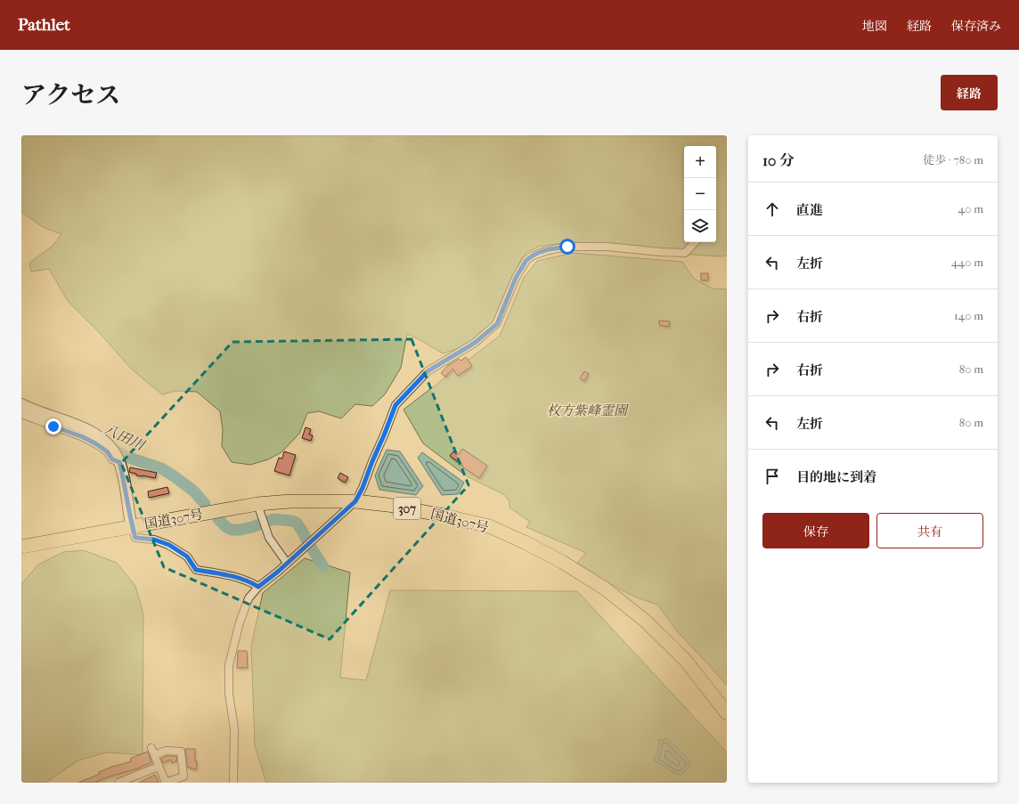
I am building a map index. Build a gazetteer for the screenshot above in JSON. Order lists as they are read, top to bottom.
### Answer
{
  "streets": {
    "highway": ["307", "国道307号"]
  },
  "water": ["八田川"],
  "parks": ["枚方紫峰霊園"],
  "page": {
    "header": "Pathlet",
    "nav": ["地図", "経路", "保存済み"],
    "title": "アクセス",
    "buttons": [
      "経路",
      ["保存", "共有"]
    ],
    "heading": ["10 分", "徒歩 · 780 m"],
    "map_buttons": ["+", "−"],
    "list": [
      ["直進", "40 m"],
      ["左折", "440 m"],
      ["右折", "140 m"],
      ["右折", "80 m"],
      ["左折", "80 m"],
      "目的地に到着"
    ]
  }
}
